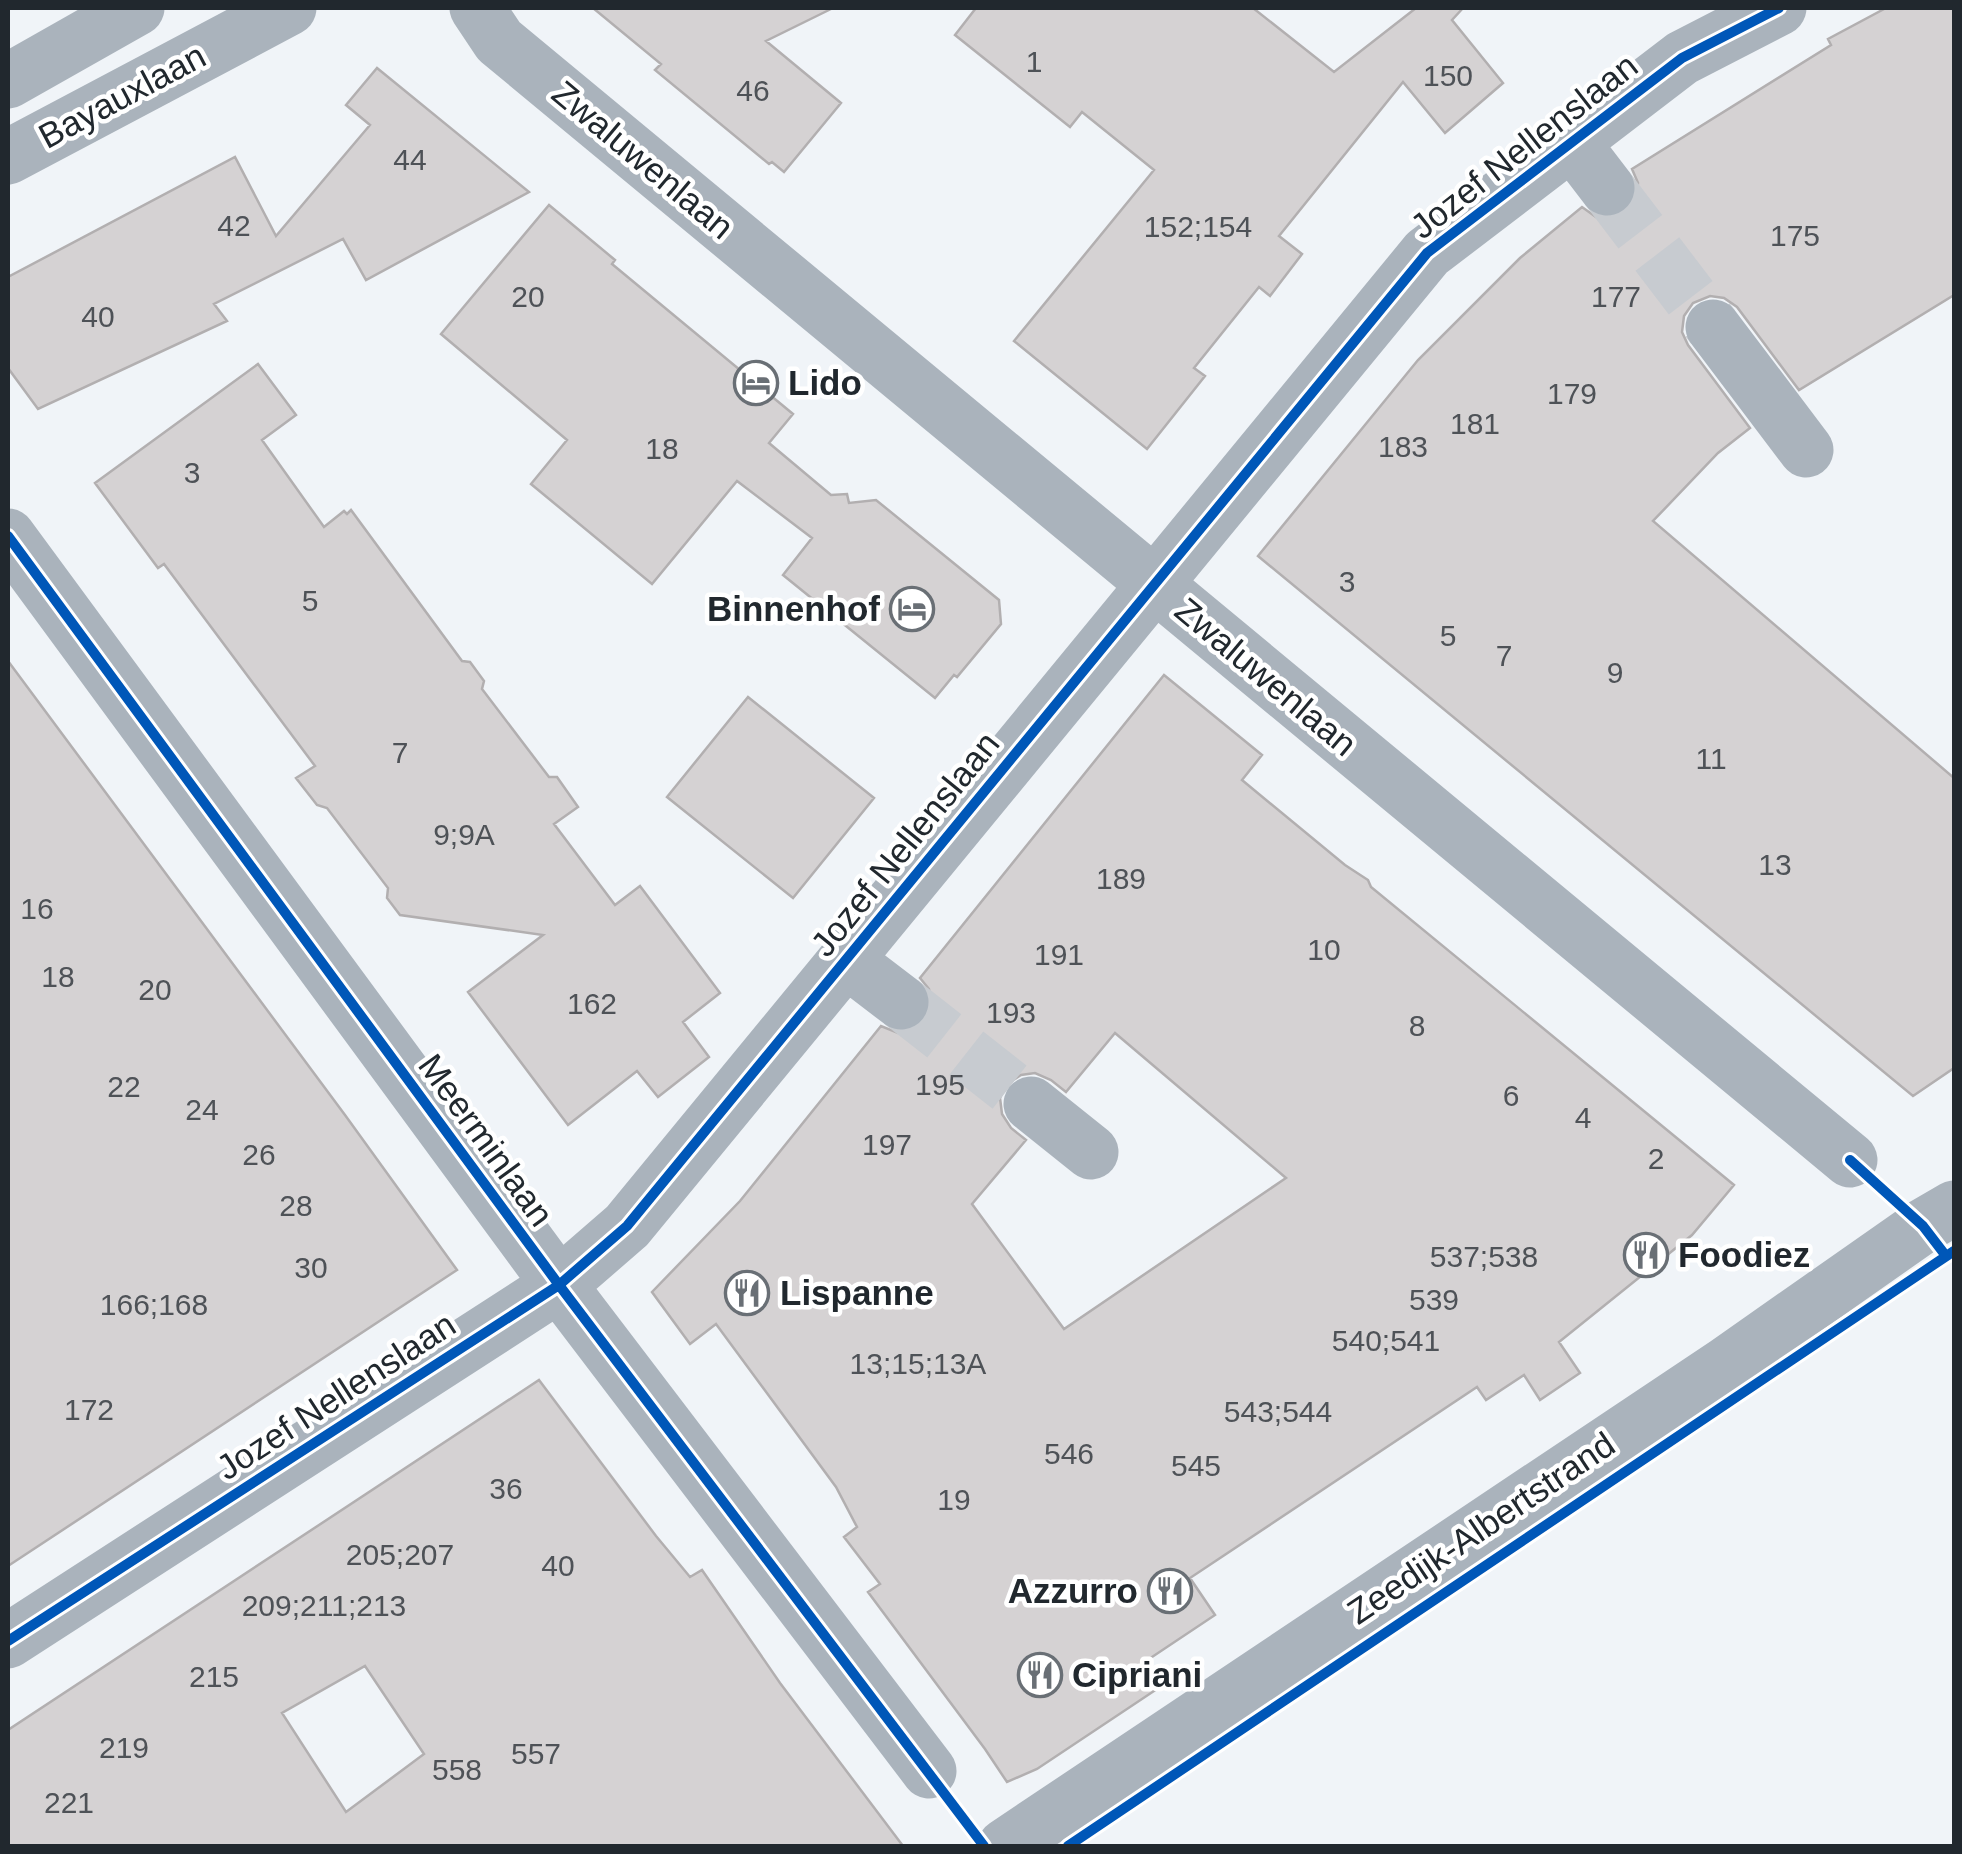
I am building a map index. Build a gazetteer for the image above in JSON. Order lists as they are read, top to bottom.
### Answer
{
  "streets": {
    "street": [
      "Bayauxlaan",
      "Jozef Nellenslaan",
      "Zwaluwenlaan",
      "Meerminlaan",
      "Zeedijk-Albertstrand"
    ]
  },
  "crossings": [
    ["Jozef Nellenslaan", "Zwaluwenlaan"],
    ["Jozef Nellenslaan", "Meerminlaan"]
  ],
  "places": {
    "hotel": ["Lido", "Binnenhof"],
    "restaurant": [
      "Foodiez",
      "Lispanne",
      "Azzurro",
      "Cipriani"
    ]
  },
  "house_numbers": [
    "1",
    "150",
    "46",
    "44",
    "42",
    "152;154",
    "175",
    "20",
    "177",
    "40",
    "179",
    "181",
    "183",
    "18",
    "3",
    "3",
    "5",
    "5",
    "7",
    "9",
    "7",
    "11",
    "9;9A",
    "13",
    "189",
    "16",
    "10",
    "191",
    "18",
    "20",
    "162",
    "193",
    "8",
    "195",
    "22",
    "6",
    "24",
    "4",
    "197",
    "26",
    "2",
    "28",
    "537;538",
    "30",
    "539",
    "166;168",
    "540;541",
    "13;15;13A",
    "172",
    "543;544",
    "546",
    "545",
    "36",
    "19",
    "205;207",
    "40",
    "209;211;213",
    "215",
    "219",
    "557",
    "558",
    "221"
  ]
}
